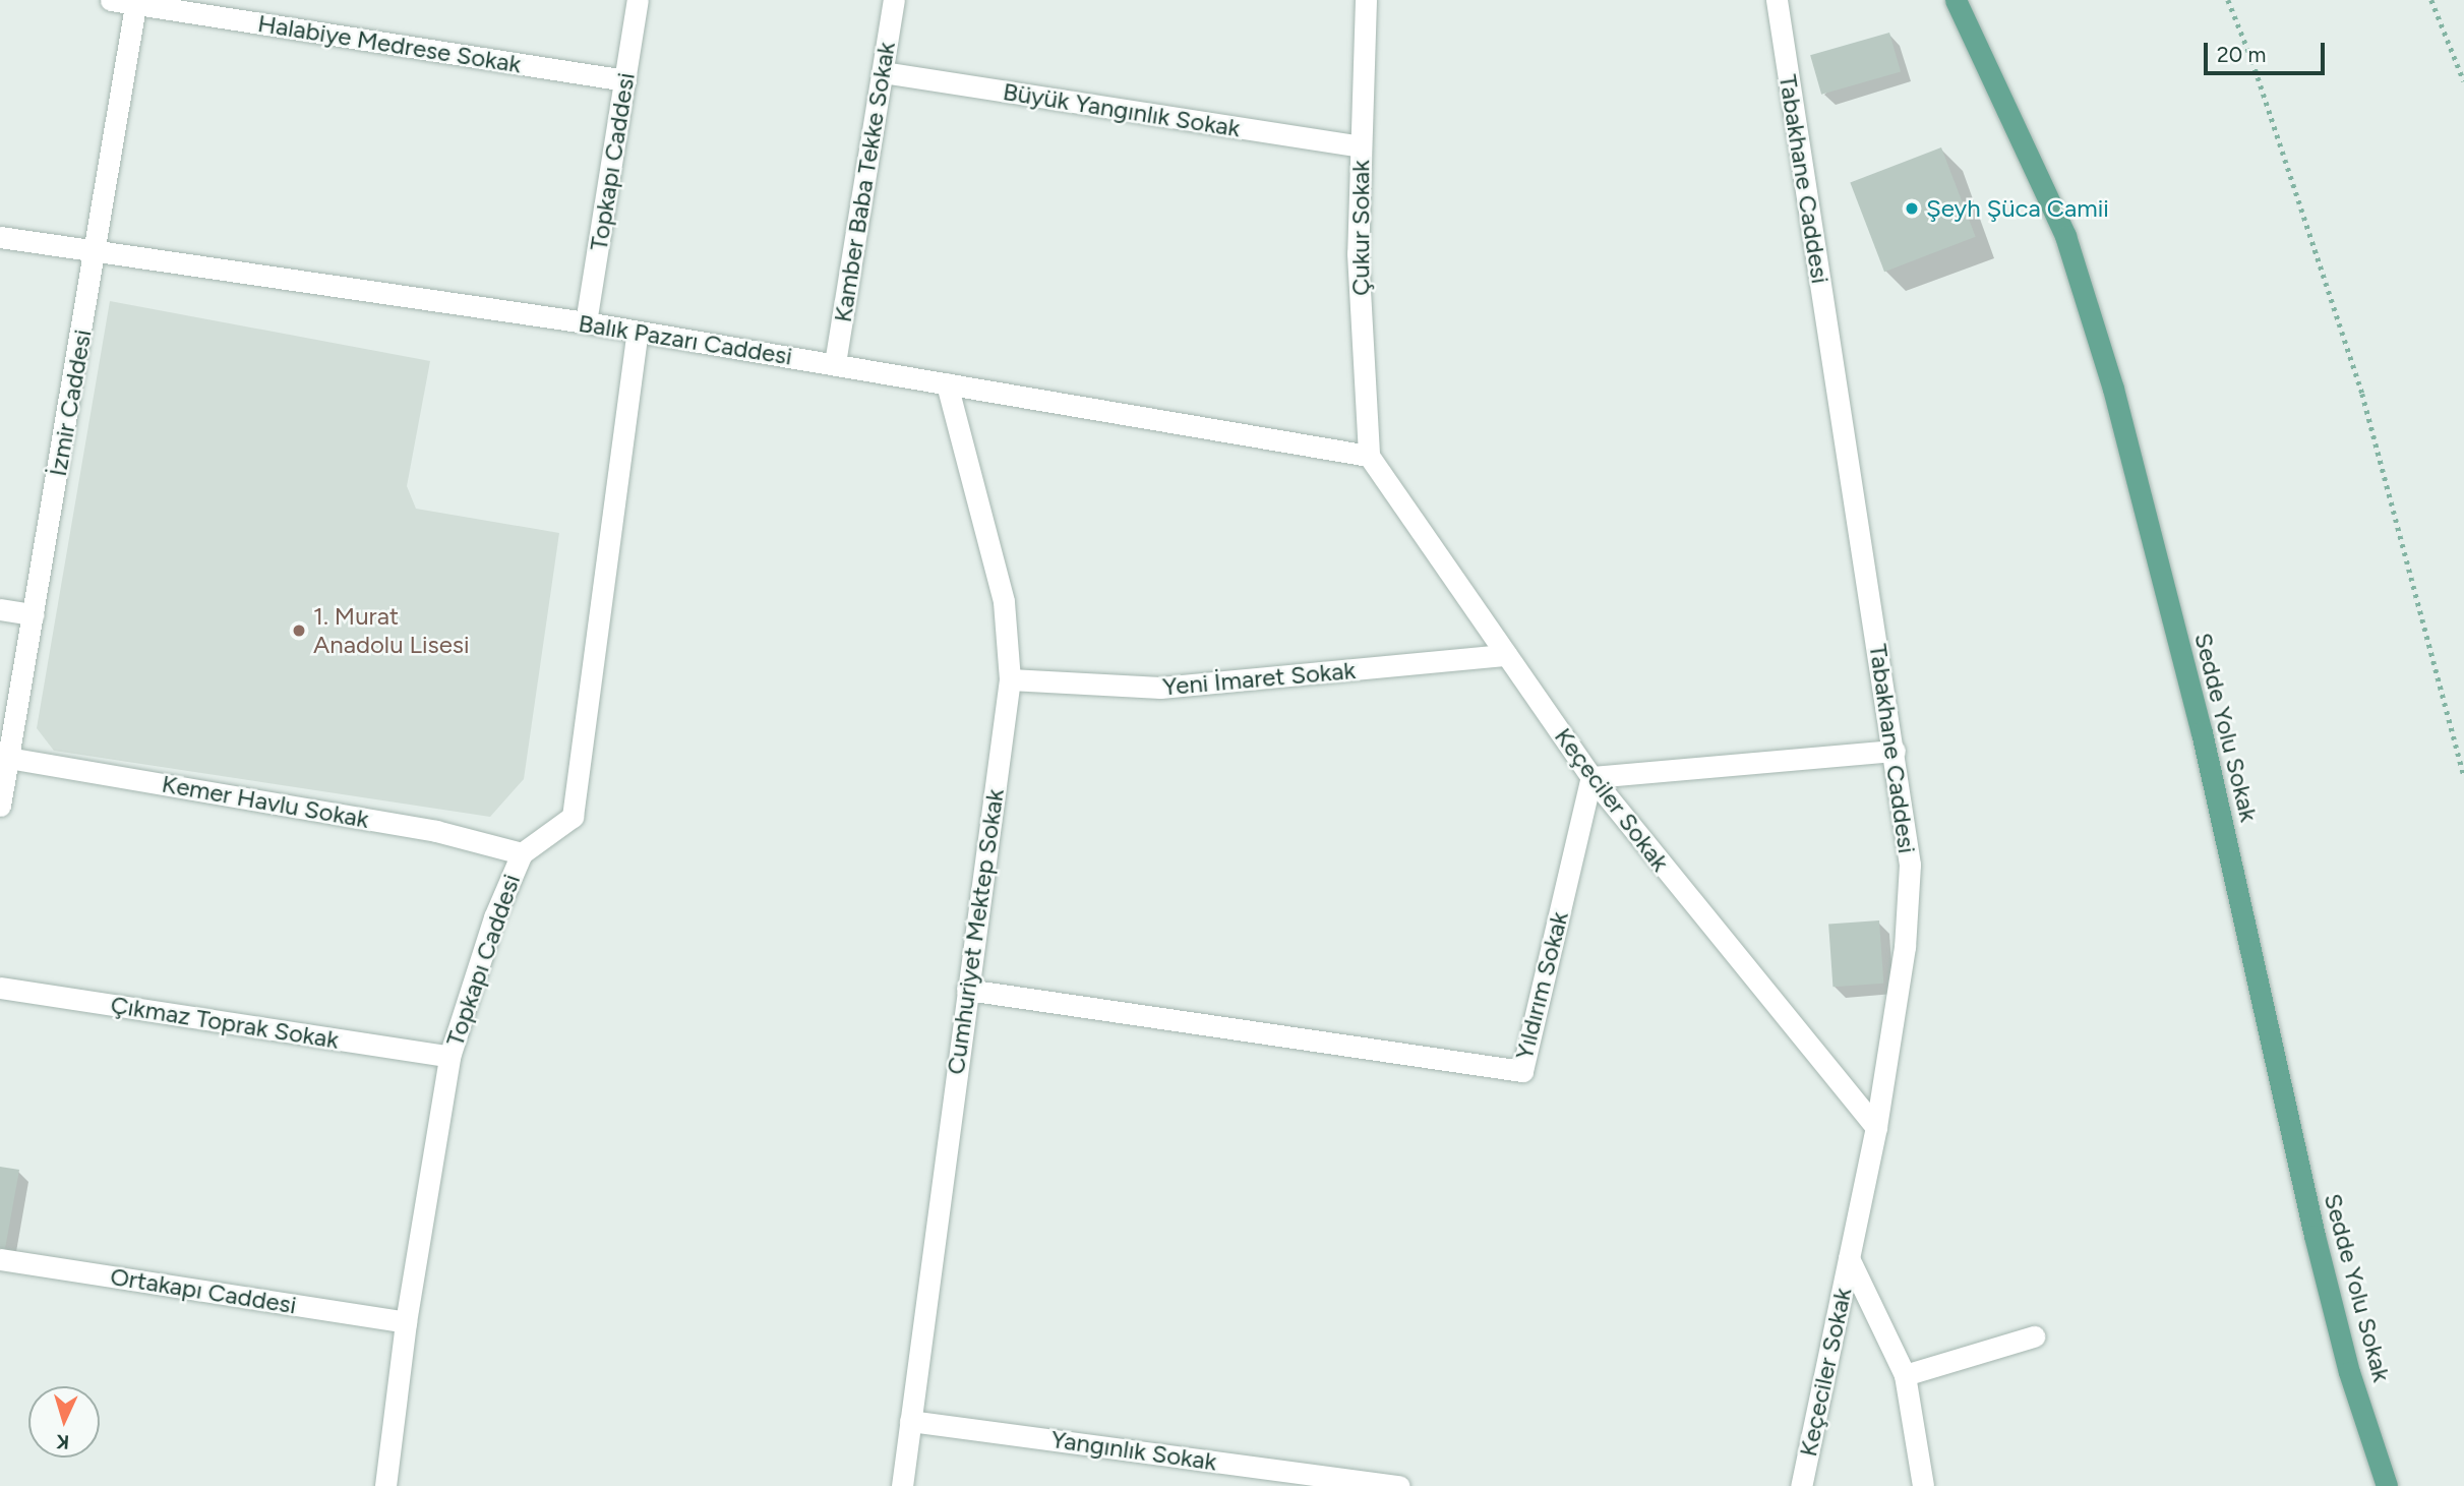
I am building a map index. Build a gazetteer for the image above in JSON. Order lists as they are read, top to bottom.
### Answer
{
  "streets": {
    "main road": ["Sedde Yolu Sokak"],
    "street": [
      "Halabiye Medrese Sokak",
      "Büyük Yangınlık Sokak",
      "Topkapı Caddesi",
      "Tabakhane Caddesi",
      "Kamber Baba Tekke Sokak",
      "Çukur Sokak",
      "Balık Pazarı Caddesi",
      "İzmir Caddesi",
      "Yeni İmaret Sokak",
      "Keçeciler Sokak",
      "Kemer Havlu Sokak",
      "Cumhuriyet Mektep Sokak",
      "Yıldırım Sokak",
      "Çıkmaz Toprak Sokak",
      "Ortakapı Caddesi",
      "Yangınlık Sokak"
    ]
  },
  "crossings": [
    ["Halabiye Medrese Sokak", "Topkapı Caddesi"],
    ["Halabiye Medrese Sokak", "İzmir Caddesi"],
    ["Büyük Yangınlık Sokak", "Kamber Baba Tekke Sokak"],
    ["Büyük Yangınlık Sokak", "Çukur Sokak"],
    ["Topkapı Caddesi", "Balık Pazarı Caddesi"],
    ["Topkapı Caddesi", "Kemer Havlu Sokak"],
    ["Topkapı Caddesi", "Çıkmaz Toprak Sokak"],
    ["Topkapı Caddesi", "Ortakapı Caddesi"],
    ["Tabakhane Caddesi", "Keçeciler Sokak"],
    ["Kamber Baba Tekke Sokak", "Balık Pazarı Caddesi"],
    ["Çukur Sokak", "Balık Pazarı Caddesi"],
    ["Çukur Sokak", "Keçeciler Sokak"],
    ["Balık Pazarı Caddesi", "İzmir Caddesi"],
    ["Balık Pazarı Caddesi", "Keçeciler Sokak"],
    ["Balık Pazarı Caddesi", "Cumhuriyet Mektep Sokak"],
    ["İzmir Caddesi", "Kemer Havlu Sokak"],
    ["Yeni İmaret Sokak", "Keçeciler Sokak"],
    ["Yeni İmaret Sokak", "Cumhuriyet Mektep Sokak"],
    ["Keçeciler Sokak", "Yıldırım Sokak"],
    ["Cumhuriyet Mektep Sokak", "Yıldırım Sokak"],
    ["Cumhuriyet Mektep Sokak", "Yangınlık Sokak"]
  ],
  "places": ["Şeyh Şüca Camii", "1. Murat Anadolu Lisesi"],
  "scale_bar": "20 m",
  "north": "bottom"
}
